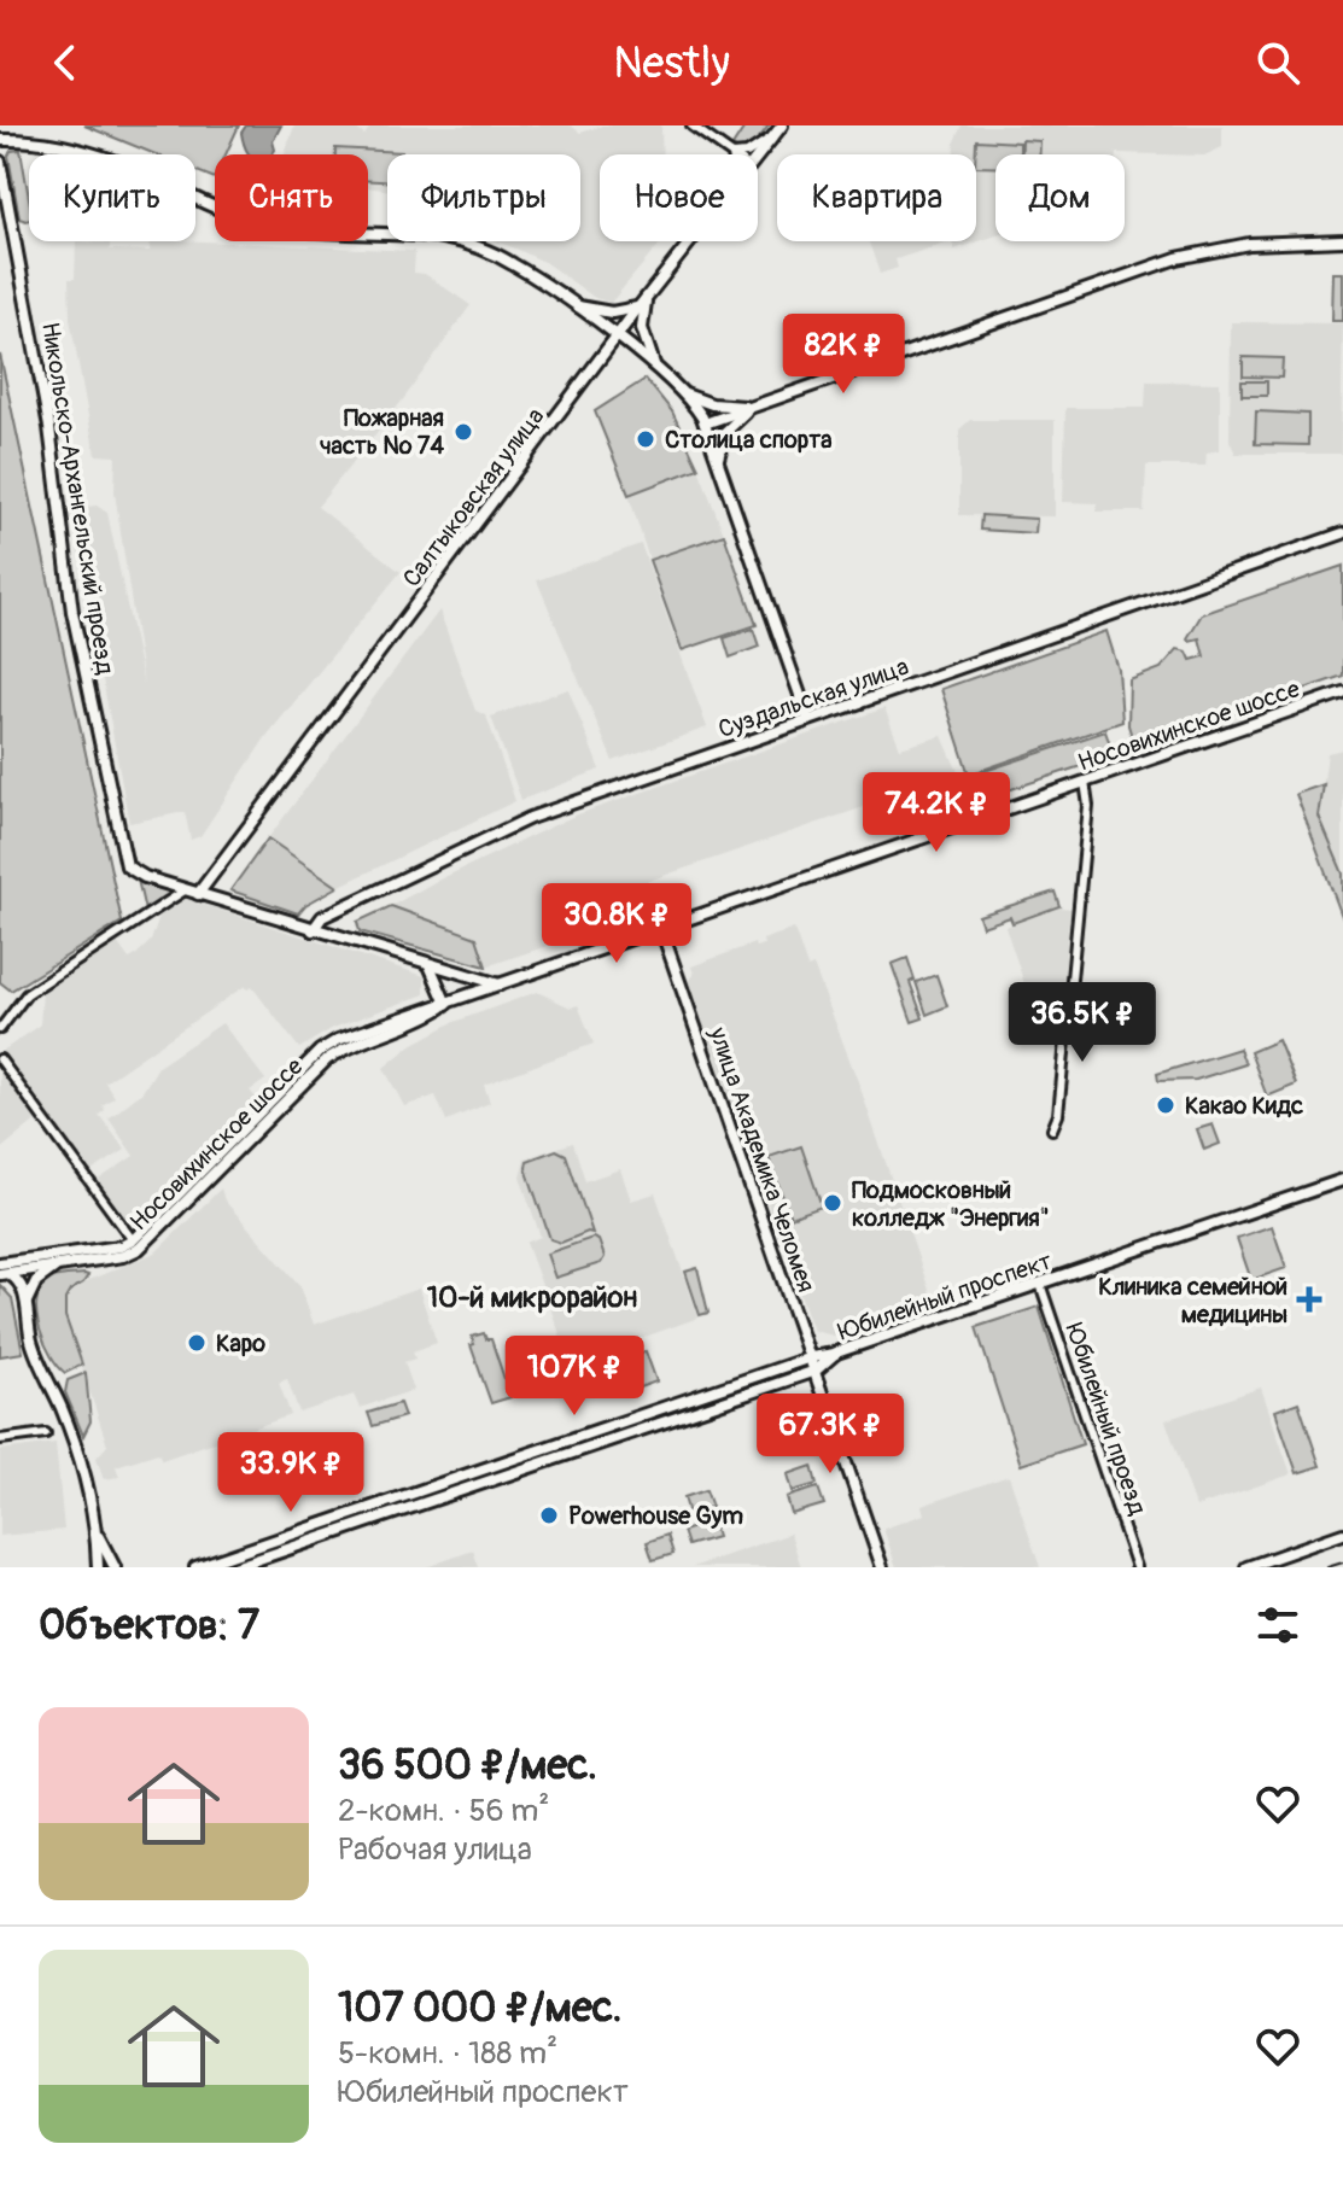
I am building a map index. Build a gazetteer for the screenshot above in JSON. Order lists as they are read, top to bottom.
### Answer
{
  "streets": {
    "street": [
      "Салтыковская улица",
      "Никольско-Архангельский проезд",
      "Суздальская улица",
      "Носовихинское шоссе",
      "улица Академика Челомея",
      "Юбилейный проспект",
      "Юбилейный проезд"
    ]
  },
  "crossings": [
    ["Салтыковская улица", "Никольско-Архангельский проезд"],
    ["Никольско-Архангельский проезд", "Суздальская улица"],
    ["Никольско-Архангельский проезд", "Носовихинское шоссе"],
    ["Носовихинское шоссе", "улица Академика Челомея"],
    ["улица Академика Челомея", "Юбилейный проспект"],
    ["Юбилейный проспект", "Юбилейный проезд"]
  ],
  "districts": ["10-й микрорайон"],
  "places": {
    "other": [
      "Пожарная часть № 74",
      "Столица спорта",
      "Какао Кидс",
      "Подмосковный колледж \"Энергия\"",
      "Каро",
      "Powerhouse Gym"
    ],
    "health": ["Клиника семейной медицины"]
  },
  "page": {
    "header": "Nestly",
    "chip": [
      "Купить",
      "Снять",
      "Фильтры",
      "Новое",
      "Квартира",
      "Дом"
    ],
    "price": [
      "82K ₽",
      "74.2K ₽",
      "30.8K ₽",
      "36.5K ₽",
      "107K ₽",
      "67.3K ₽",
      "33.9K ₽"
    ],
    "heading": "Объектов: 7",
    "list": [
      {
        "name": "36 500 ₽/мес.",
        "note": "2-комн. · 56 m² · Рабочая улица"
      },
      {
        "name": "107 000 ₽/мес.",
        "note": "5-комн. · 188 m² · Юбилейный проспект"
      }
    ]
  }
}
